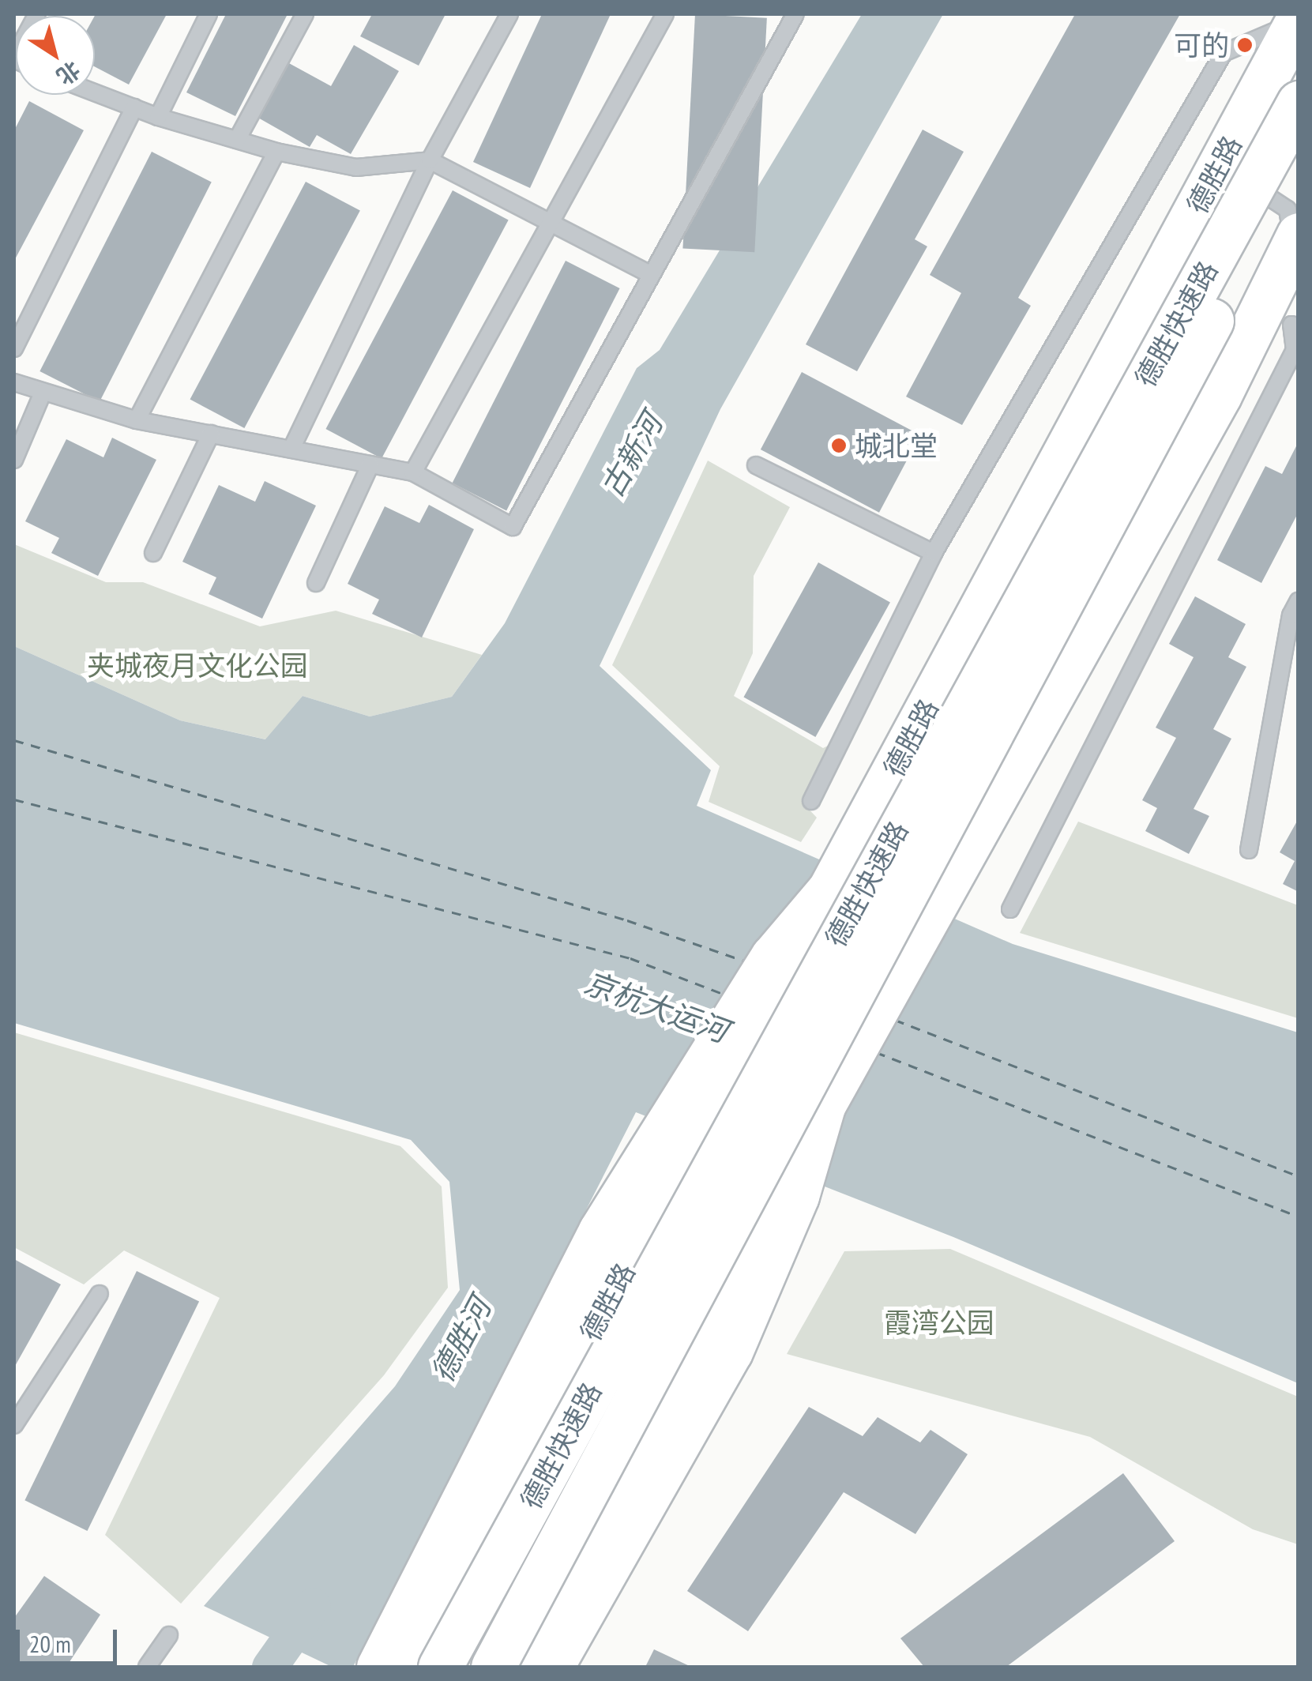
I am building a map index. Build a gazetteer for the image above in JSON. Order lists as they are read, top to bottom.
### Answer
{
  "streets": {
    "main road": ["德胜路", "德胜快速路"]
  },
  "water": ["古新河", "京杭大运河", "德胜河"],
  "parks": ["夹城夜月文化公园", "霞湾公园"],
  "places": ["可的", "城北堂"],
  "scale_bar": "20 m",
  "north": "bottom right"
}
